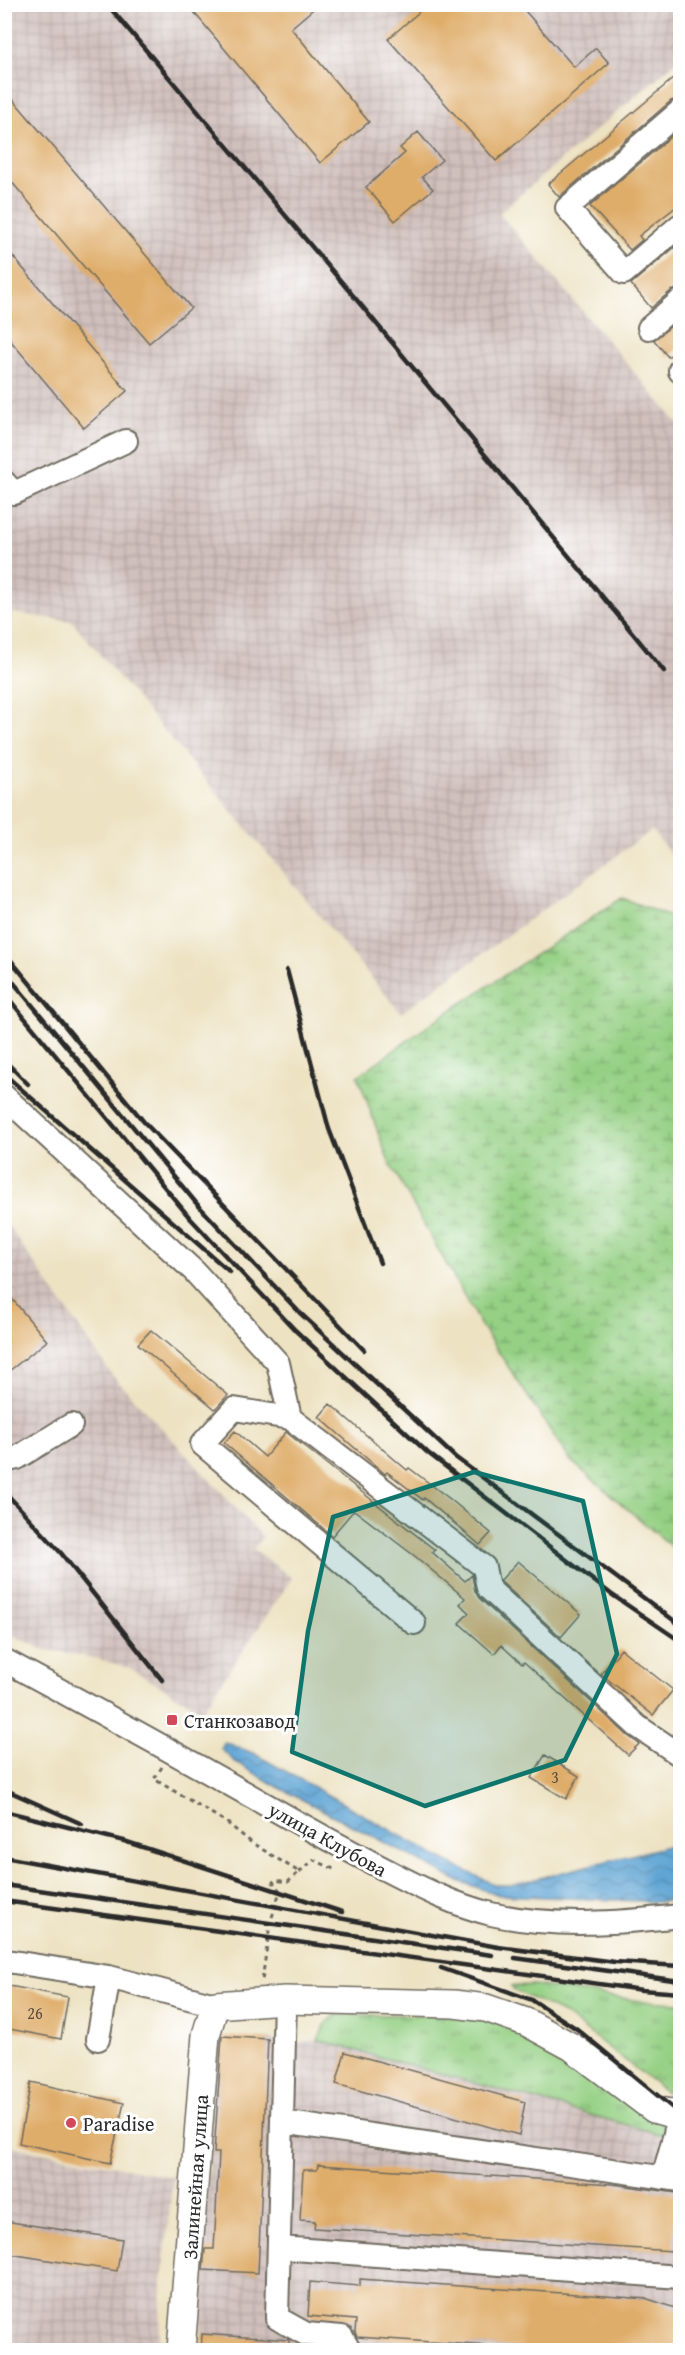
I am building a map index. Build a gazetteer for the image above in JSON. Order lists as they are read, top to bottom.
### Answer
{
  "streets": {
    "main road": ["Залинейная улица"],
    "street": ["улица Клубова"]
  },
  "places": {
    "transit": ["Станкозавод"],
    "other": ["Paradise"]
  },
  "house_numbers": ["3", "26"]
}
